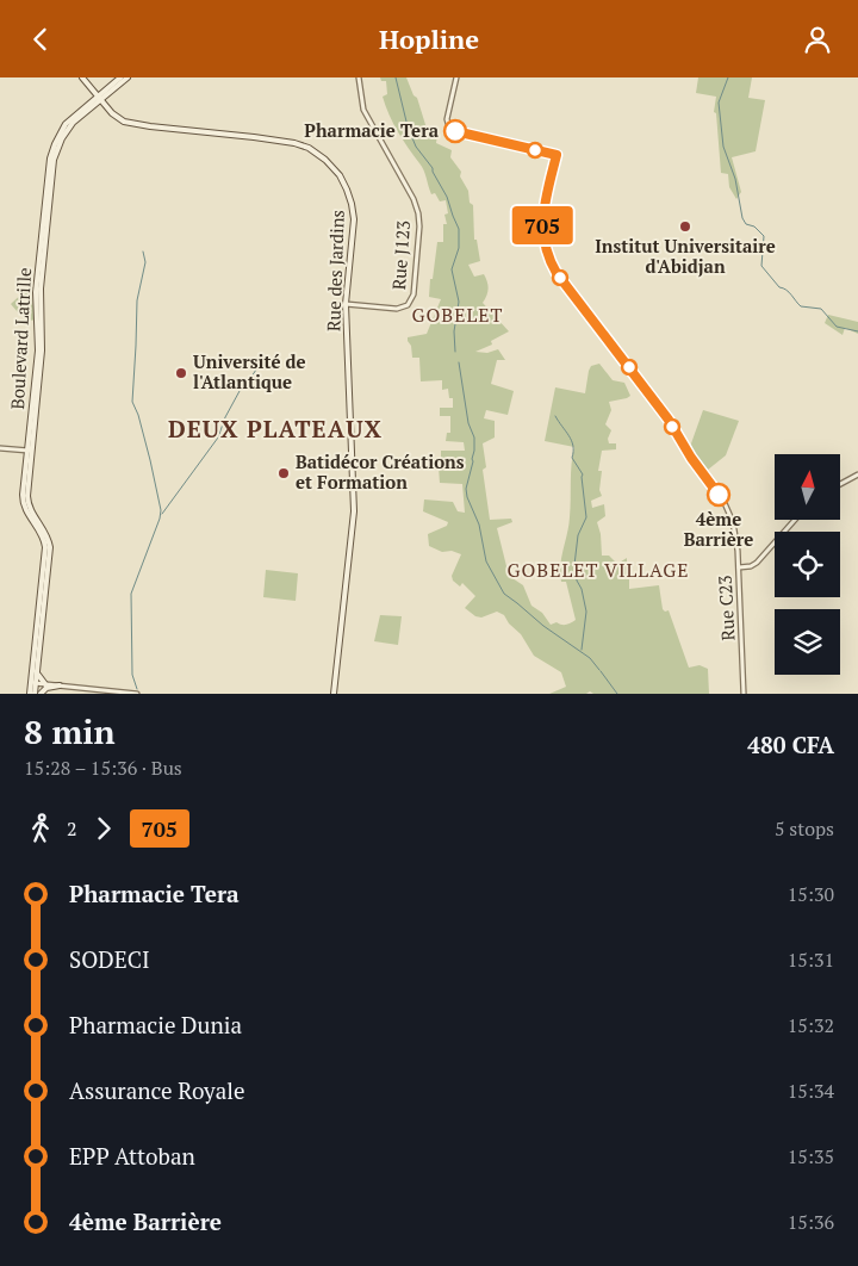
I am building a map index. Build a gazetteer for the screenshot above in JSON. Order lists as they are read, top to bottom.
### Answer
{
  "streets": {
    "main road": ["Rue des Jardins", "Boulevard Latrille"],
    "street": ["Rue J123", "Rue C23"]
  },
  "crossings": [
    ["Rue J123", "Rue des Jardins"],
    ["Rue des Jardins", "Boulevard Latrille"]
  ],
  "districts": ["GOBELET", "DEUX PLATEAUX", "GOBELET VILLAGE"],
  "places": [
    "Pharmacie Tera",
    "Institut Universitaire d'Abidjan",
    "Université de l'Atlantique",
    "Batidécor Créations et Formation",
    "4ème Barrière"
  ],
  "lines": ["bus line 705"],
  "north": "top",
  "page": {
    "header": "Hopline",
    "on_map": "705",
    "heading": ["8 min", "15:28 – 15:36 · Bus", "480 CFA"],
    "legs": ["2", "705", "5 stops"],
    "list": [
      {
        "name": "Pharmacie Tera",
        "value": "15:30"
      },
      {
        "name": "SODECI",
        "value": "15:31"
      },
      {
        "name": "Pharmacie Dunia",
        "value": "15:32"
      },
      {
        "name": "Assurance Royale",
        "value": "15:34"
      },
      {
        "name": "EPP Attoban",
        "value": "15:35"
      },
      {
        "name": "4ème Barrière",
        "value": "15:36"
      }
    ]
  }
}
